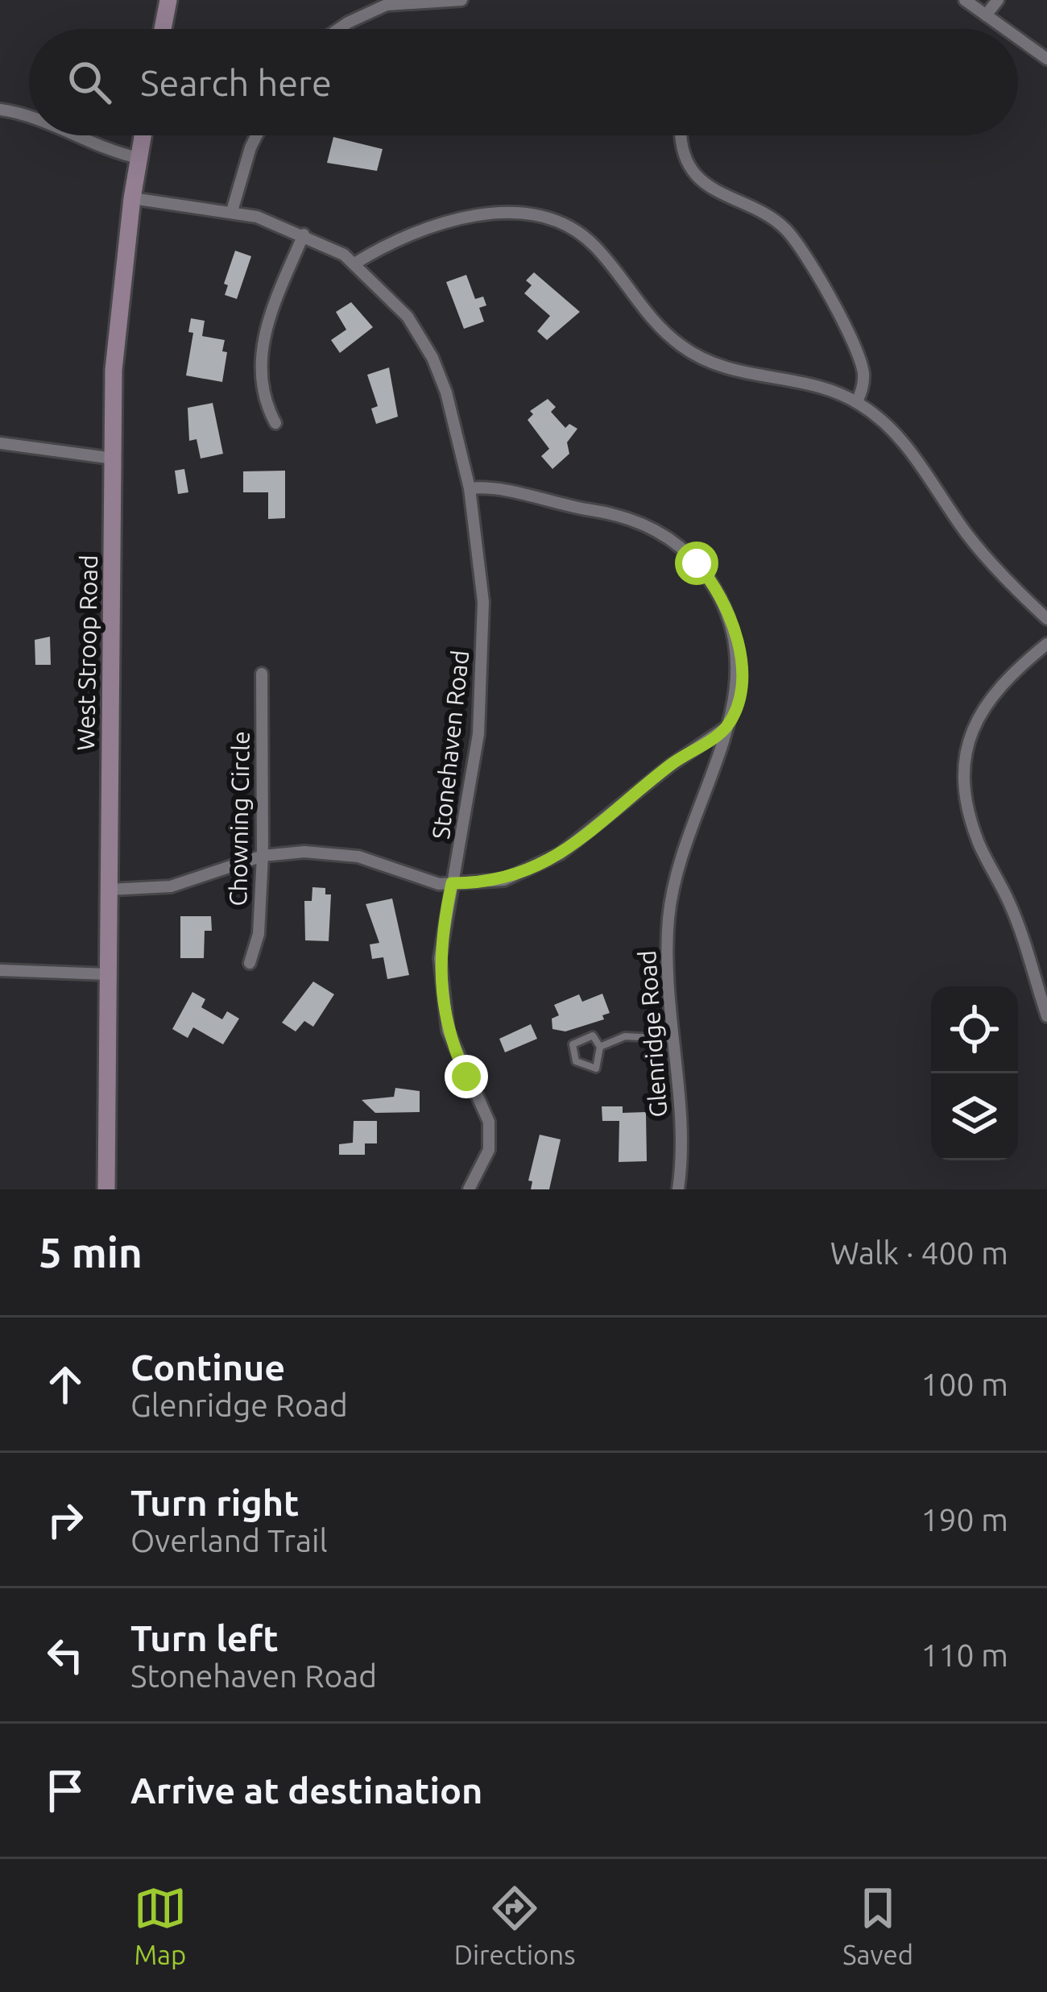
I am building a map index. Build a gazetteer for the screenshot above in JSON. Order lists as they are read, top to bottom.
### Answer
{
  "streets": {
    "main road": ["West Stroop Road"],
    "street": ["Stonehaven Road", "Chowning Circle", "Glenridge Road"]
  },
  "crossings": [
    ["West Stroop Road", "Stonehaven Road"],
    ["Stonehaven Road", "Glenridge Road"]
  ],
  "page": {
    "search": "Search here",
    "heading": ["5 min", "Walk · 400 m"],
    "list": [
      ["Continue", "Glenridge Road", "100 m"],
      ["Turn right", "Overland Trail", "190 m"],
      ["Turn left", "Stonehaven Road", "110 m"],
      "Arrive at destination"
    ],
    "nav": ["Map", "Directions", "Saved"]
  }
}
